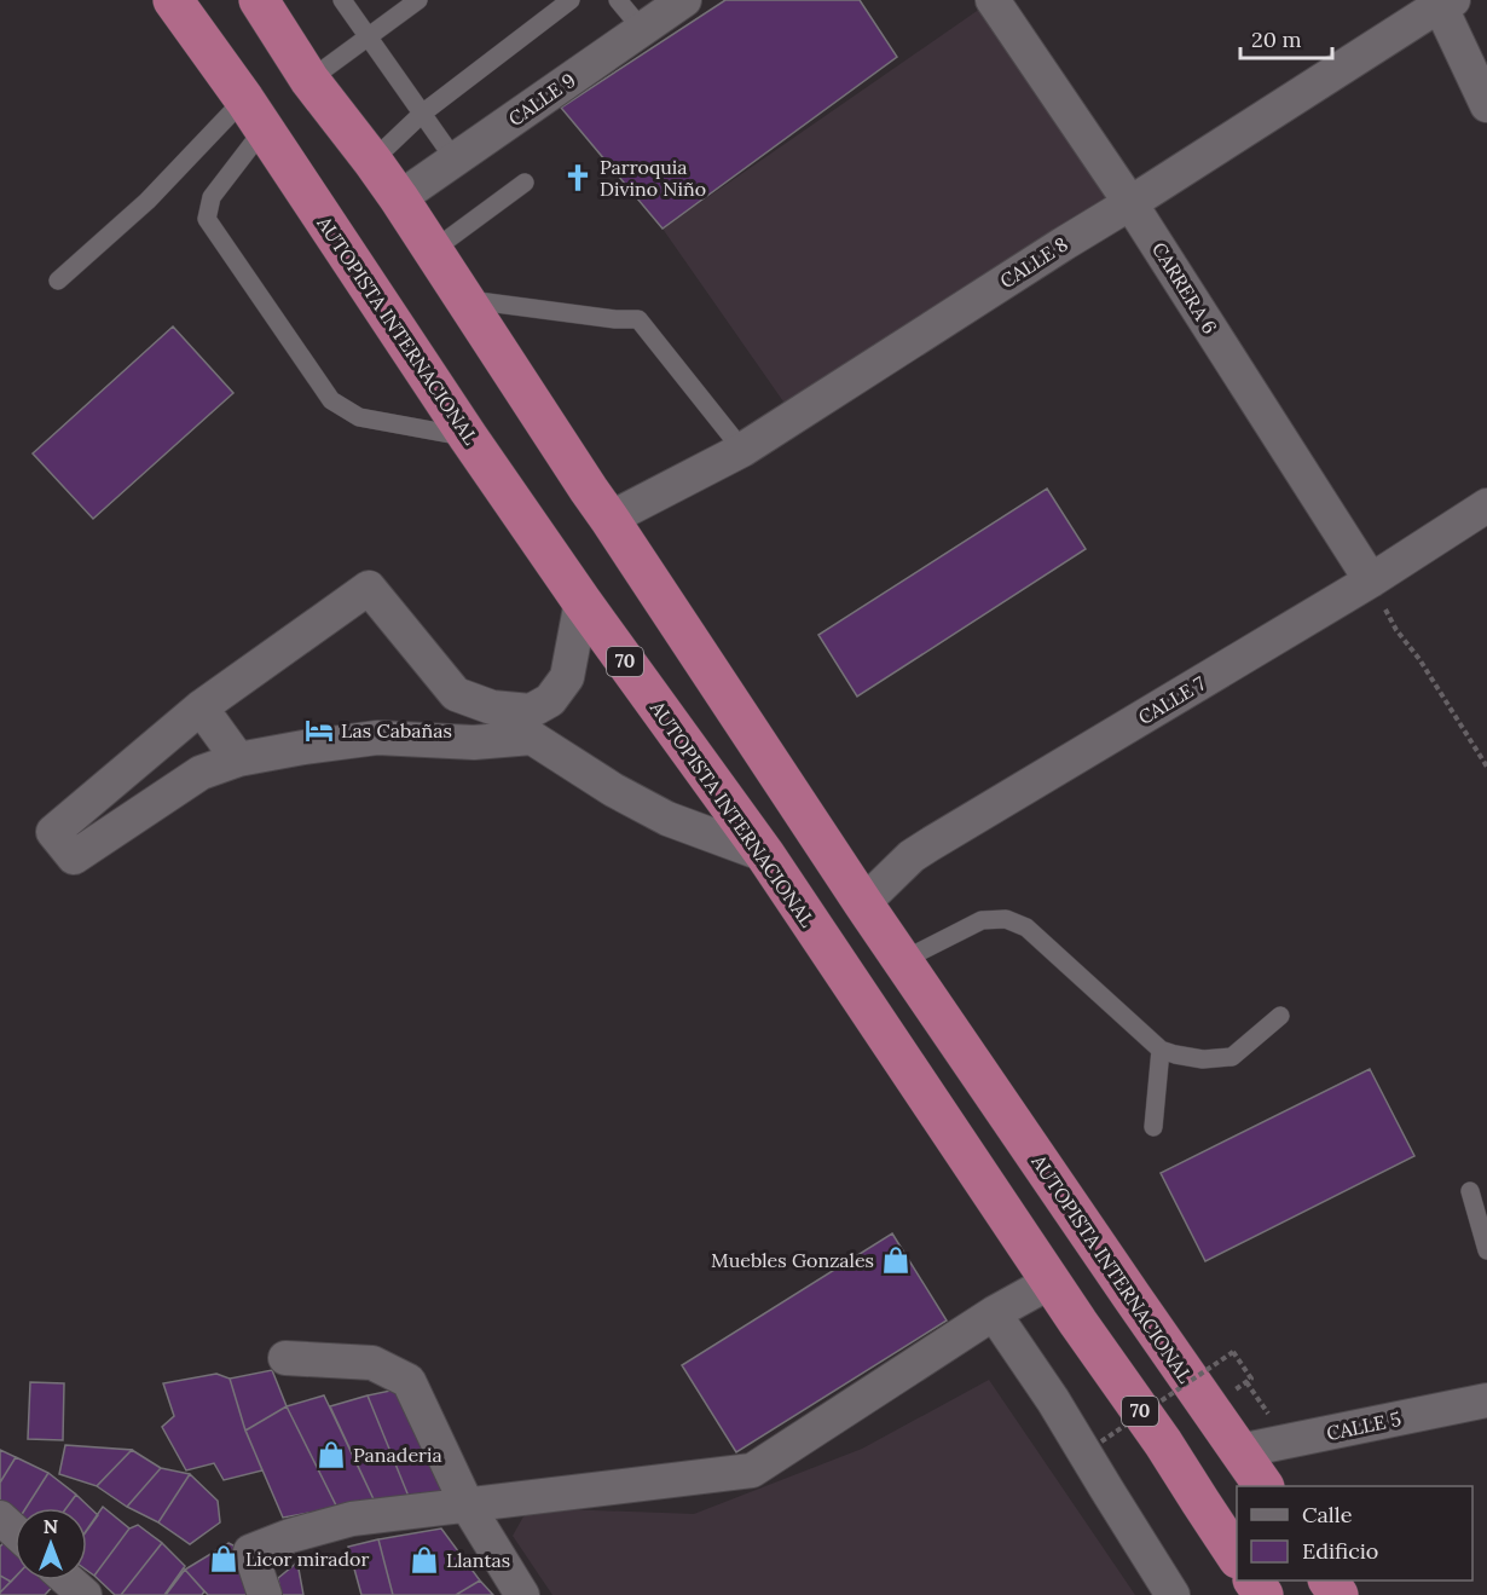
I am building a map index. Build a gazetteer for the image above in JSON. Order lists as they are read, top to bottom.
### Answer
{
  "streets": {
    "highway": ["AUTOPISTA INTERNACIONAL", "70"],
    "street": [
      "CALLE 9",
      "CALLE 8",
      "CARRERA 6",
      "CALLE 7",
      "CALLE 5"
    ]
  },
  "crossings": [
    ["CALLE 9", "AUTOPISTA INTERNACIONAL"],
    ["CALLE 8", "CARRERA 6"],
    ["CALLE 8", "AUTOPISTA INTERNACIONAL"],
    ["CARRERA 6", "CALLE 7"],
    ["AUTOPISTA INTERNACIONAL", "CALLE 7"],
    ["AUTOPISTA INTERNACIONAL", "CALLE 5"]
  ],
  "places": {
    "church": ["Parroquia Divino Niño"],
    "hotel": ["Las Cabañas"],
    "shop": [
      "Muebles Gonzales",
      "Panaderia",
      "Licor mirador",
      "Llantas"
    ]
  },
  "legend": ["Calle", "Edificio"],
  "scale_bar": "20 m",
  "north": "top"
}
